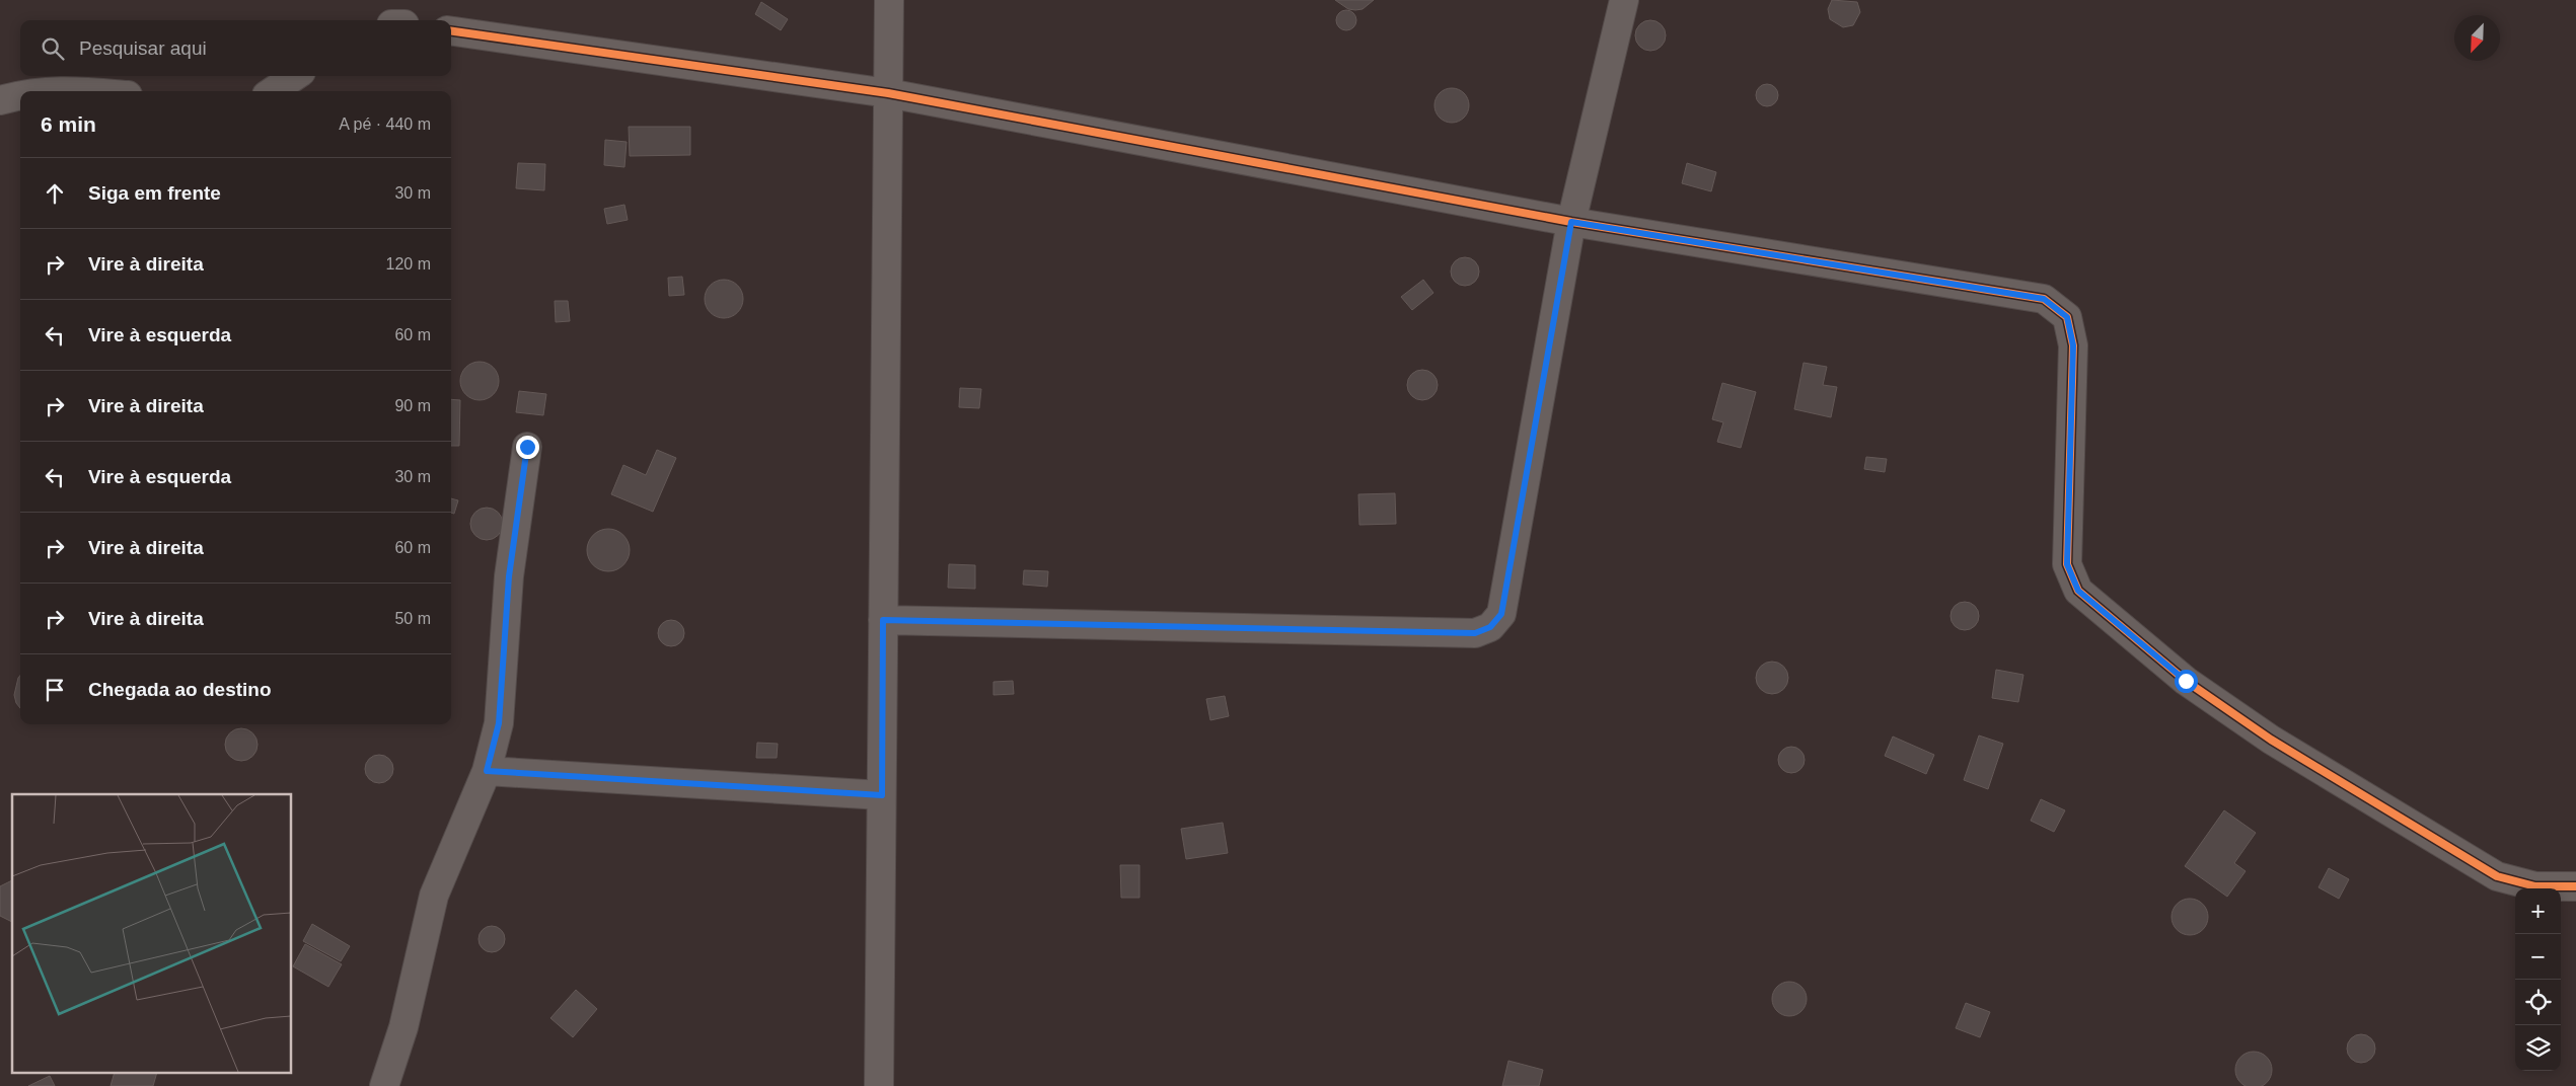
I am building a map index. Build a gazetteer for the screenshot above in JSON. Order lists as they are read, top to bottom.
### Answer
{
  "north": "bottom left",
  "page": {
    "search": "Pesquisar aqui",
    "heading": ["6 min", "A pé · 440 m"],
    "list": [
      ["Siga em frente", "30 m"],
      ["Vire à direita", "120 m"],
      ["Vire à esquerda", "60 m"],
      ["Vire à direita", "90 m"],
      ["Vire à esquerda", "30 m"],
      ["Vire à direita", "60 m"],
      ["Vire à direita", "50 m"],
      "Chegada ao destino"
    ],
    "map_buttons": ["+", "−"]
  }
}
